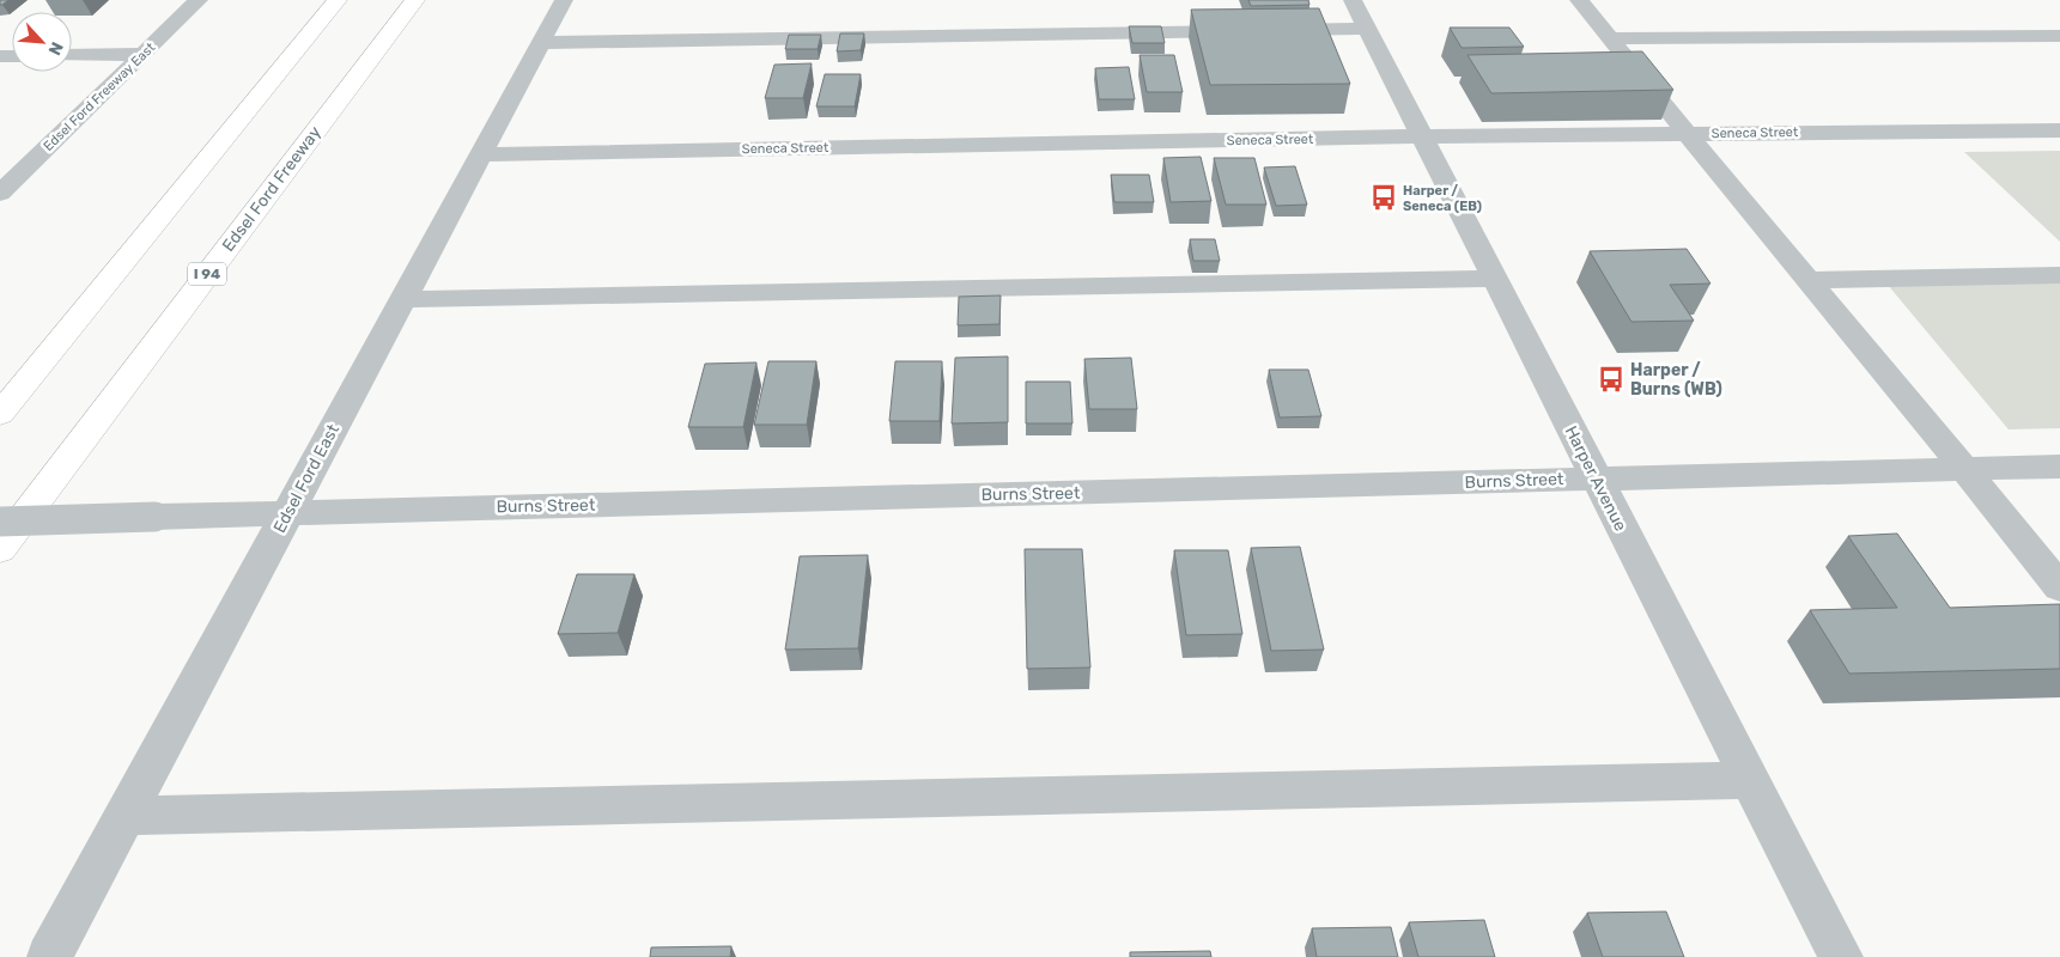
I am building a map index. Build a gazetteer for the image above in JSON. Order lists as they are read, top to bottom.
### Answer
{
  "streets": {
    "highway": ["Edsel Ford Freeway", "I 94"],
    "street": [
      "Edsel Ford Freeway East",
      "Seneca Street",
      "Edsel Ford East",
      "Harper Avenue",
      "Burns Street"
    ]
  },
  "crossings": [
    ["Seneca Street", "Edsel Ford East"],
    ["Seneca Street", "Harper Avenue"],
    ["Edsel Ford East", "Burns Street"],
    ["Harper Avenue", "Burns Street"]
  ],
  "places": {
    "bus stop": ["Harper / Seneca (EB)", "Harper / Burns (WB)"]
  },
  "north": "bottom right"
}
